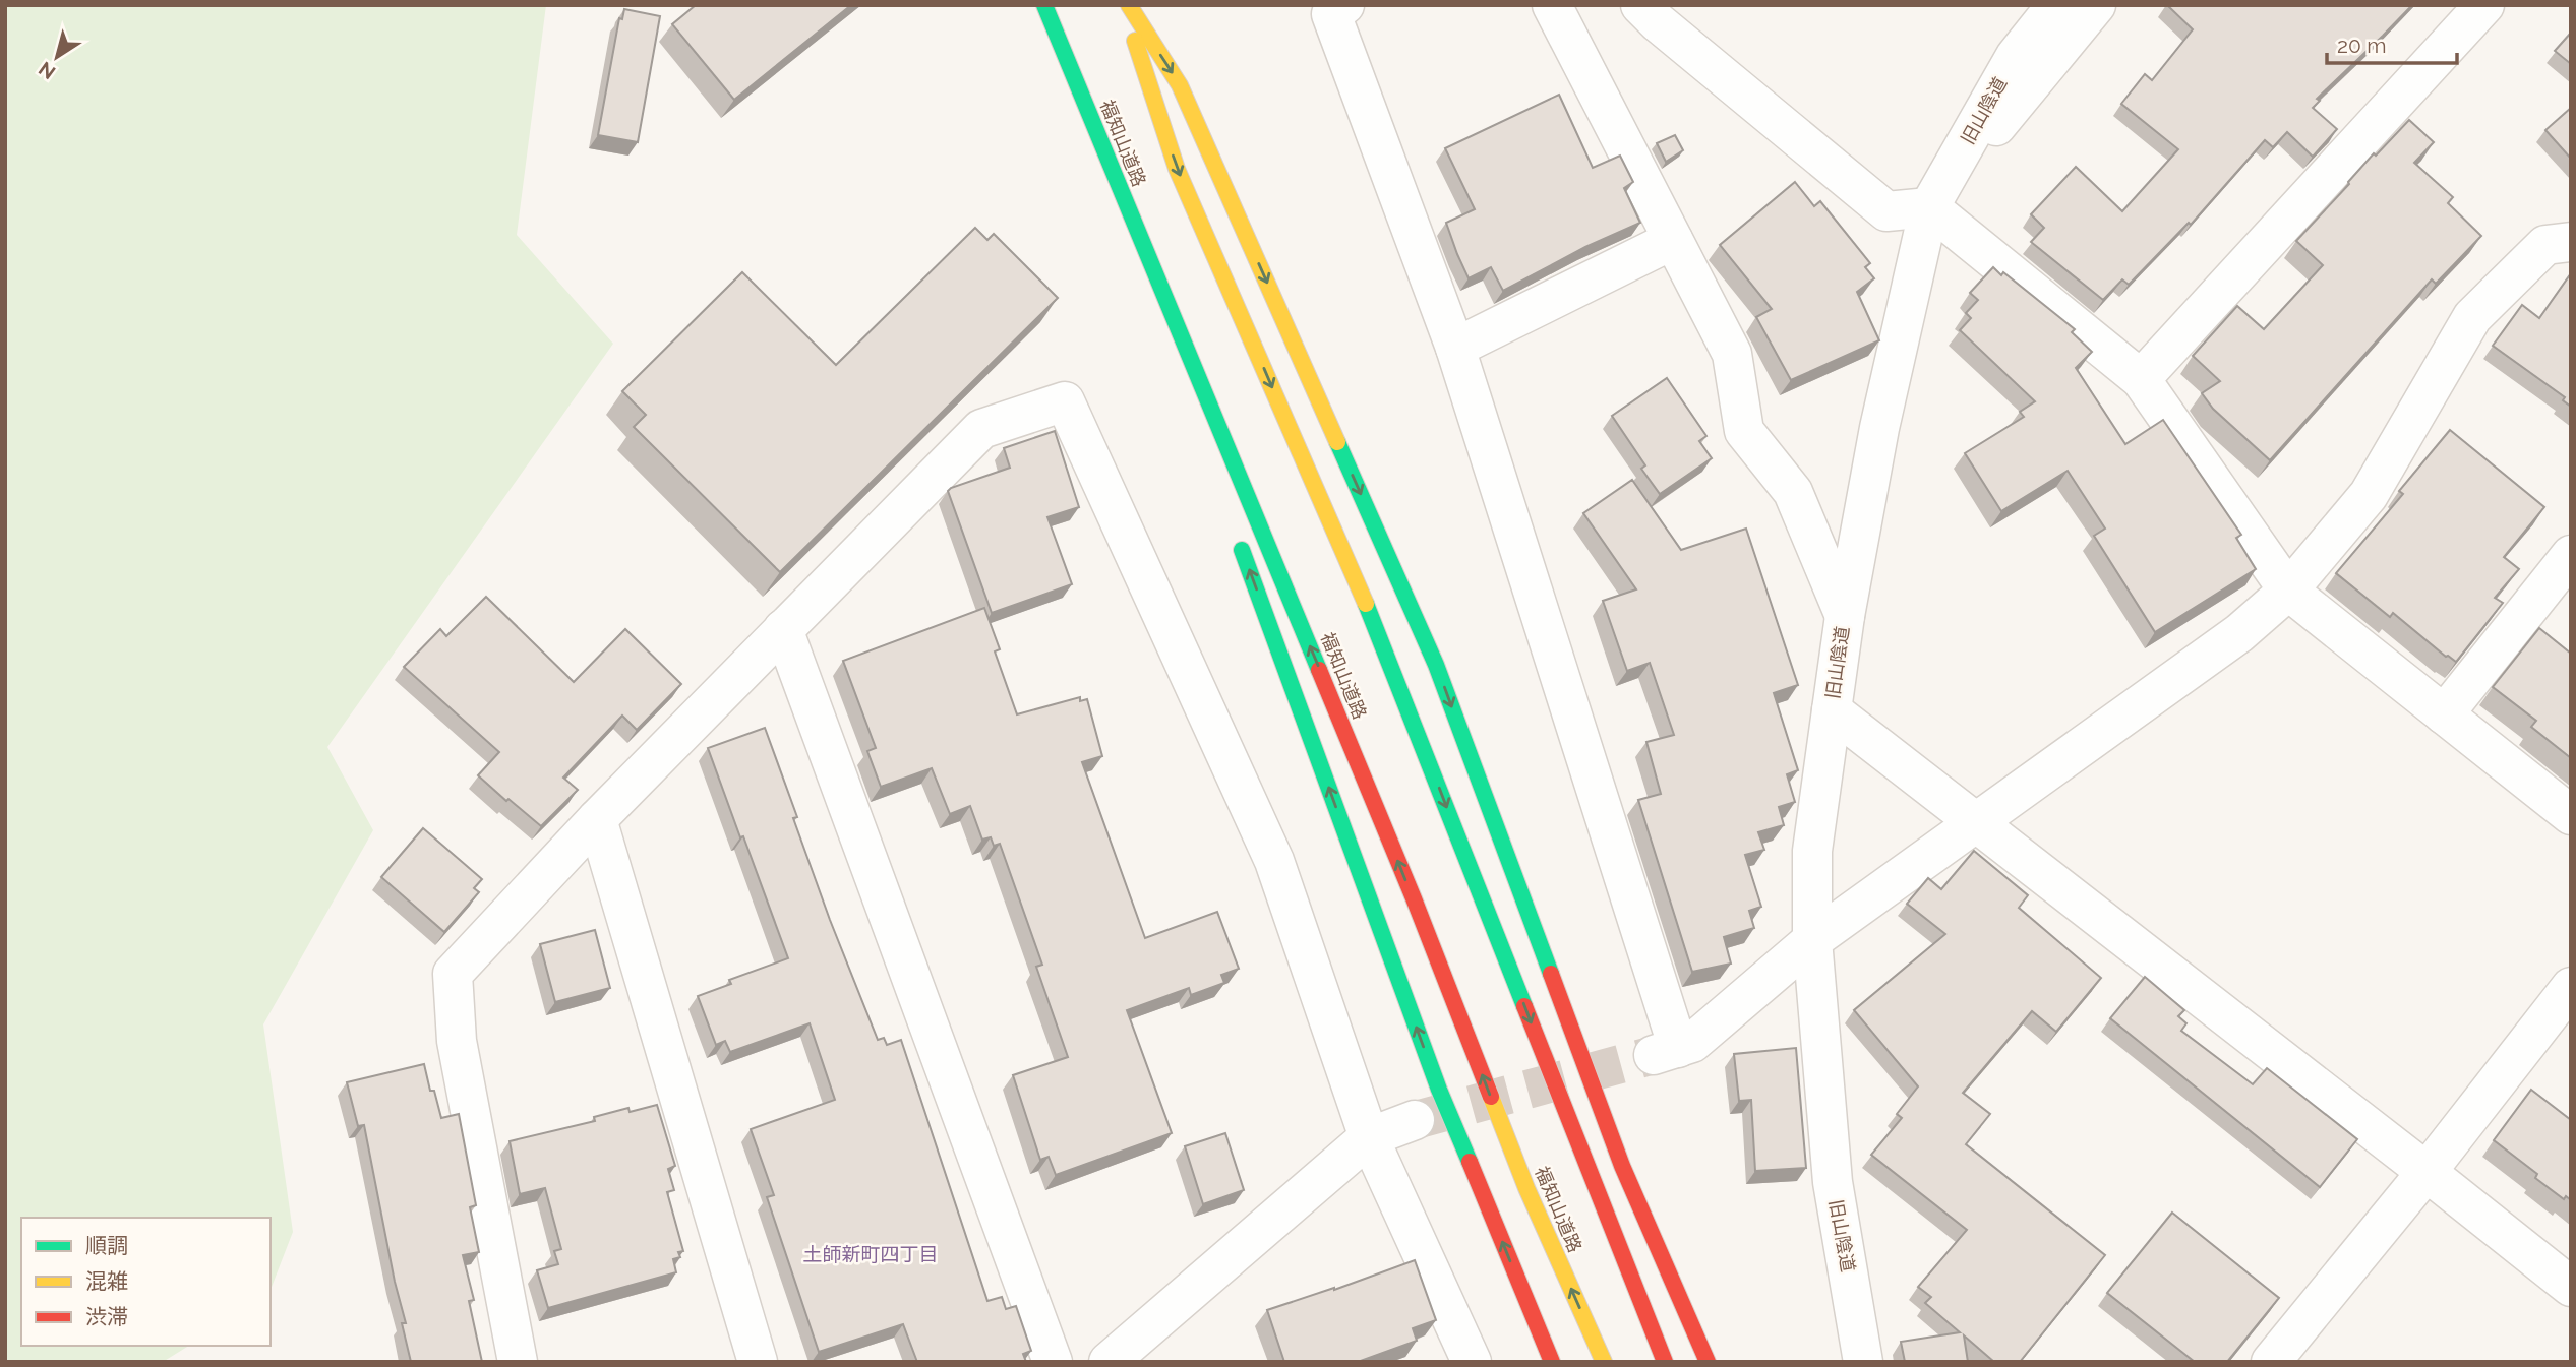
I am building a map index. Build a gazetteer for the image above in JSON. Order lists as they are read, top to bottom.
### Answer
{
  "streets": {
    "highway": ["福知山道路"],
    "street": ["旧山陰道"]
  },
  "districts": ["土師新町四丁目"],
  "legend": ["順調", "混雑", "渋滞"],
  "scale_bar": "20 m",
  "north": "bottom left"
}
